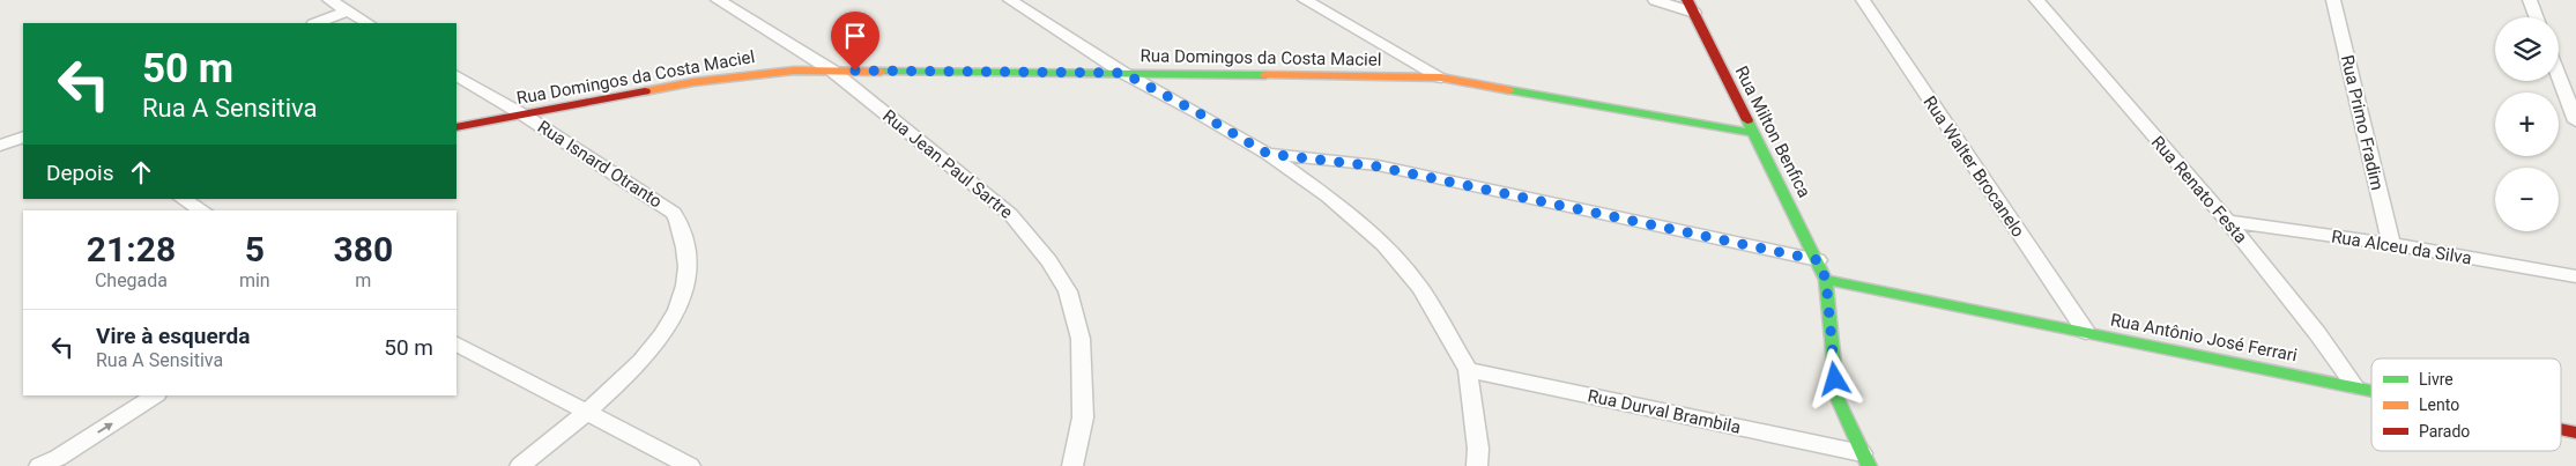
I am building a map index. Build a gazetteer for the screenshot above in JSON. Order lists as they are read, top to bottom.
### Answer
{
  "streets": {
    "street": [
      "Rua Domingos da Costa Maciel",
      "Rua Primo Fradim",
      "Rua Milton Benfica",
      "Rua Isnard Otranto",
      "Rua Jean Paul Sartre",
      "Rua Walter Brocanelo",
      "Rua Renato Festa",
      "Rua Alceu da Silva",
      "Rua Antônio José Ferrari",
      "Rua Durval Brambila"
    ]
  },
  "crossings": [
    ["Rua Domingos da Costa Maciel", "Rua Milton Benfica"],
    ["Rua Domingos da Costa Maciel", "Rua Isnard Otranto"],
    ["Rua Domingos da Costa Maciel", "Rua Jean Paul Sartre"],
    ["Rua Primo Fradim", "Rua Alceu da Silva"],
    ["Rua Milton Benfica", "Rua Antônio José Ferrari"],
    ["Rua Milton Benfica", "Rua Durval Brambila"],
    ["Rua Walter Brocanelo", "Rua Antônio José Ferrari"],
    ["Rua Renato Festa", "Rua Alceu da Silva"],
    ["Rua Renato Festa", "Rua Antônio José Ferrari"]
  ],
  "legend": ["Livre", "Lento", "Parado"],
  "page": {
    "map_buttons": ["+", "−"],
    "turn": ["50 m", "Rua A Sensitiva"],
    "then": "Depois",
    "eta": [
      "21:28",
      "Chegada",
      "5",
      "min",
      "380",
      "m"
    ],
    "list": [
      {
        "name": "Vire à esquerda",
        "note": "Rua A Sensitiva",
        "value": "50 m"
      }
    ]
  }
}
